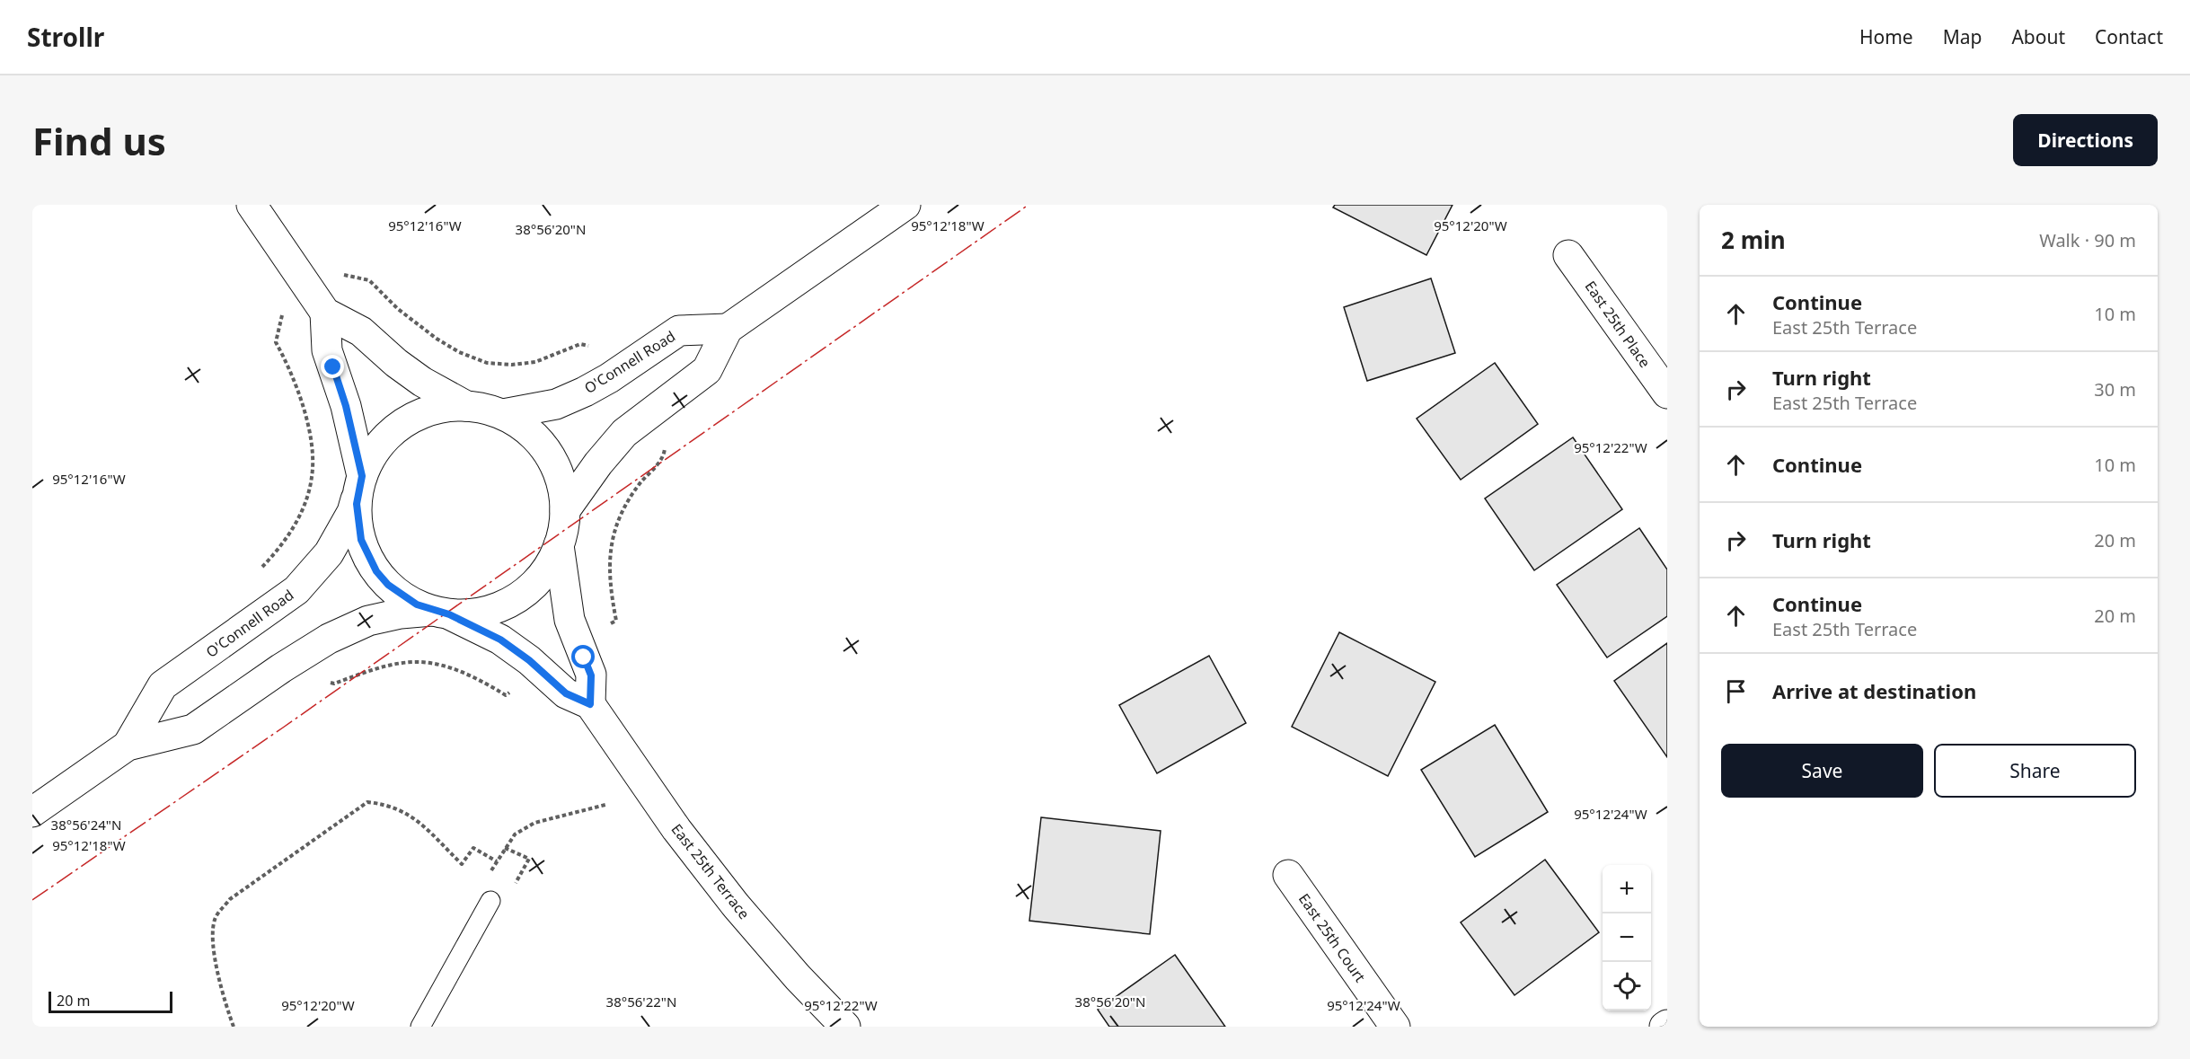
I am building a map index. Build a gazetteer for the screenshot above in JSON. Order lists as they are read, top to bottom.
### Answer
{
  "streets": {
    "street": [
      "East 25th Place",
      "O'Connell Road",
      "East 25th Terrace",
      "East 25th Court"
    ]
  },
  "scale_bar": "20 m",
  "page": {
    "header": "Strollr",
    "nav": [
      "Home",
      "Map",
      "About",
      "Contact"
    ],
    "buttons": [
      "Directions",
      ["Save", "Share"]
    ],
    "title": "Find us",
    "heading": ["2 min", "Walk · 90 m"],
    "list": [
      ["Continue", "East 25th Terrace", "10 m"],
      ["Turn right", "East 25th Terrace", "30 m"],
      ["Continue", "10 m"],
      ["Turn right", "20 m"],
      ["Continue", "East 25th Terrace", "20 m"],
      "Arrive at destination"
    ],
    "map_buttons": ["+", "−"],
    "scale": "20 m"
  },
  "coordinates": [
    "95°12'18\"W",
    "95°12'20\"W",
    "95°12'16\"W",
    "38°56'20\"N",
    "95°12'22\"W",
    "95°12'24\"W",
    "38°56'24\"N",
    "38°56'22\"N"
  ]
}
